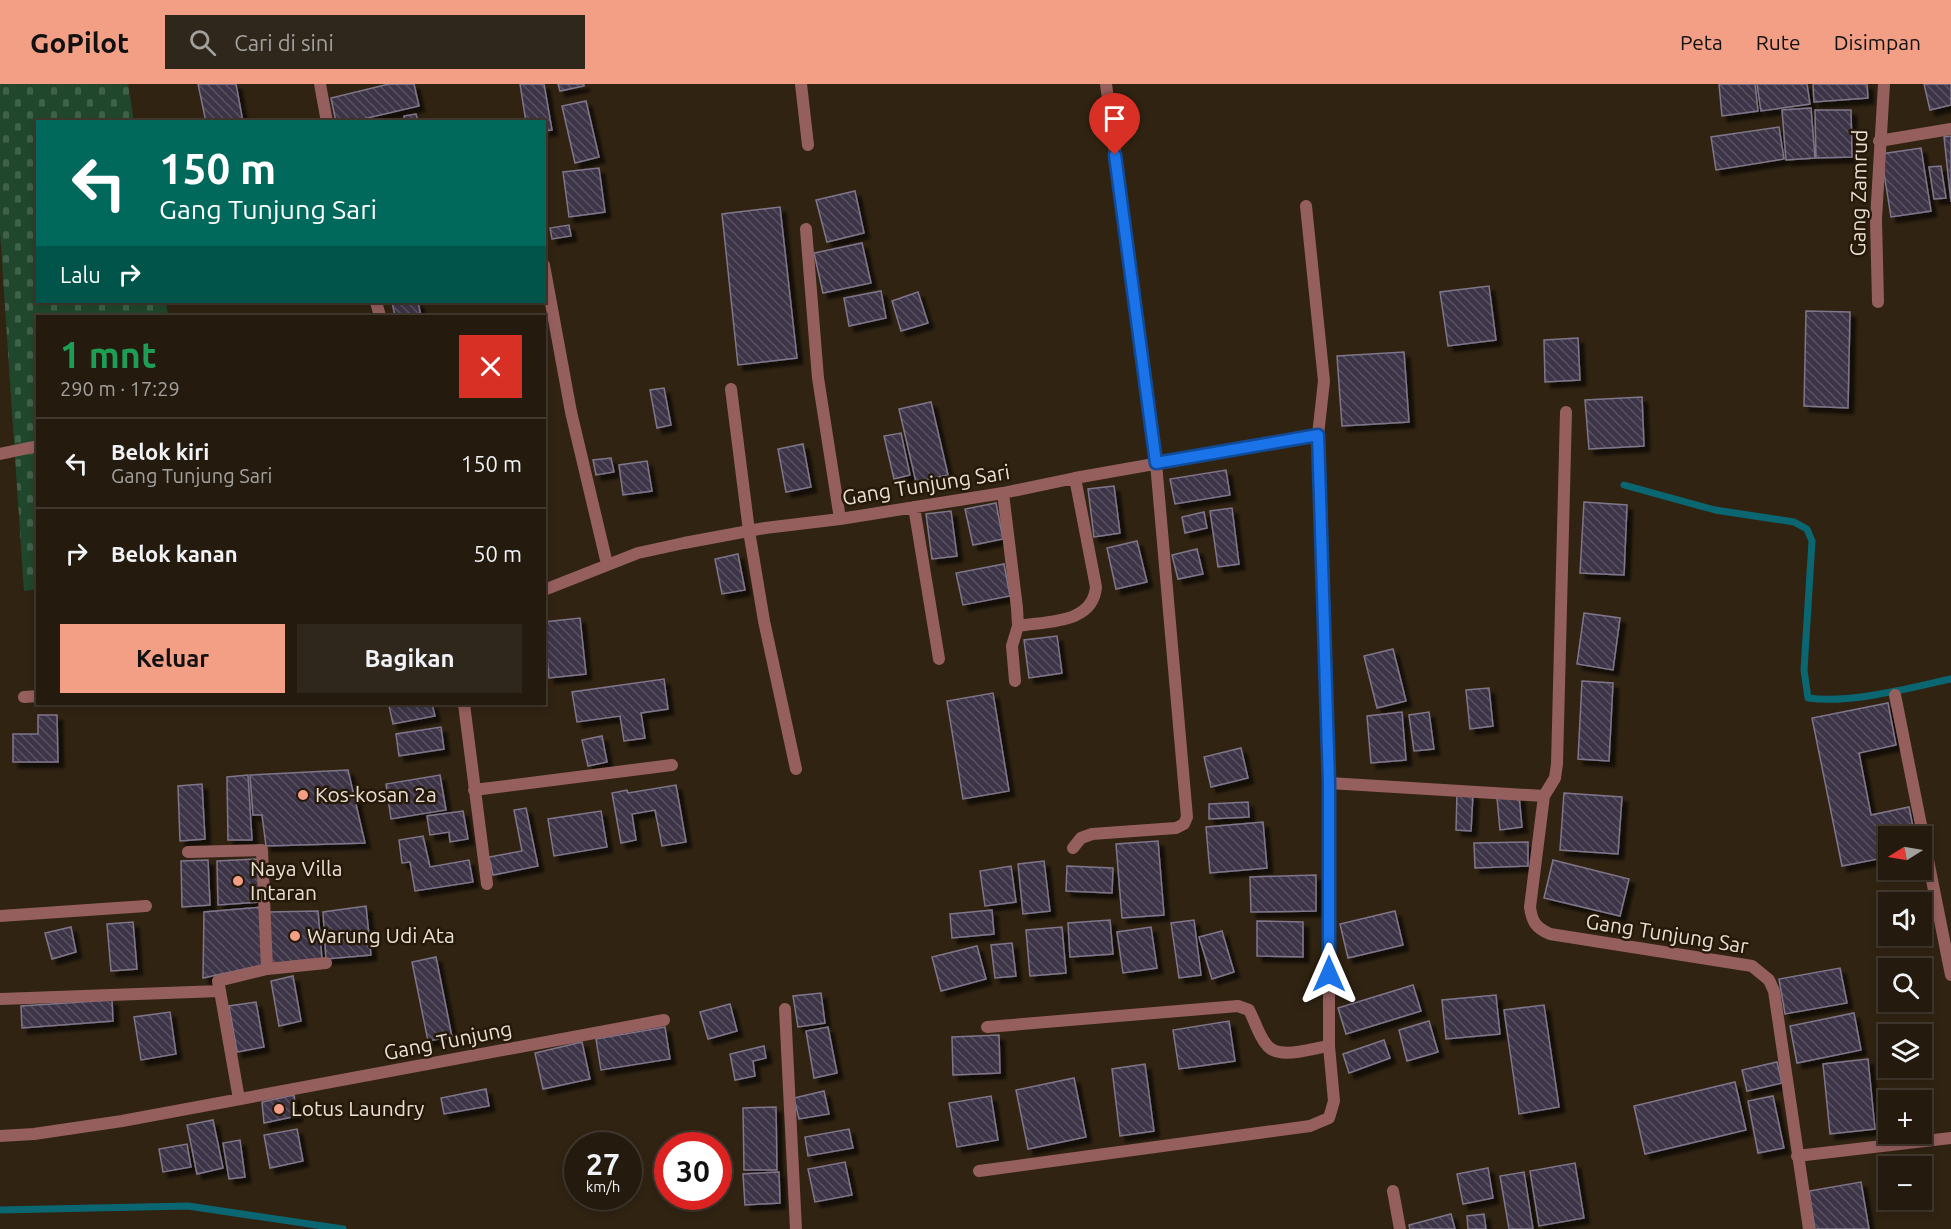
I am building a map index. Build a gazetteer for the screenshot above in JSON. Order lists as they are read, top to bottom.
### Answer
{
  "streets": {
    "street": [
      "Gang Zamrud",
      "Gang Tunjung Sari",
      "Gang Tunjung Sar",
      "Gang Tunjung"
    ]
  },
  "places": [
    "Kos-kosan 2a",
    "Naya Villa Intaran",
    "Warung Udi Ata",
    "Lotus Laundry"
  ],
  "north": "left",
  "page": {
    "header": "GoPilot",
    "search": "Cari di sini",
    "nav": ["Peta", "Rute", "Disimpan"],
    "turn": ["150 m", "Gang Tunjung Sari"],
    "then": "Lalu",
    "heading": ["1 mnt", "290 m · 17:29"],
    "list": [
      {
        "name": "Belok kiri",
        "note": "Gang Tunjung Sari",
        "value": "150 m"
      },
      {
        "name": "Belok kanan",
        "value": "50 m"
      }
    ],
    "buttons": ["Keluar", "Bagikan"],
    "map_buttons": ["+", "−"],
    "speed": "27 km/h",
    "limit": "30"
  }
}
